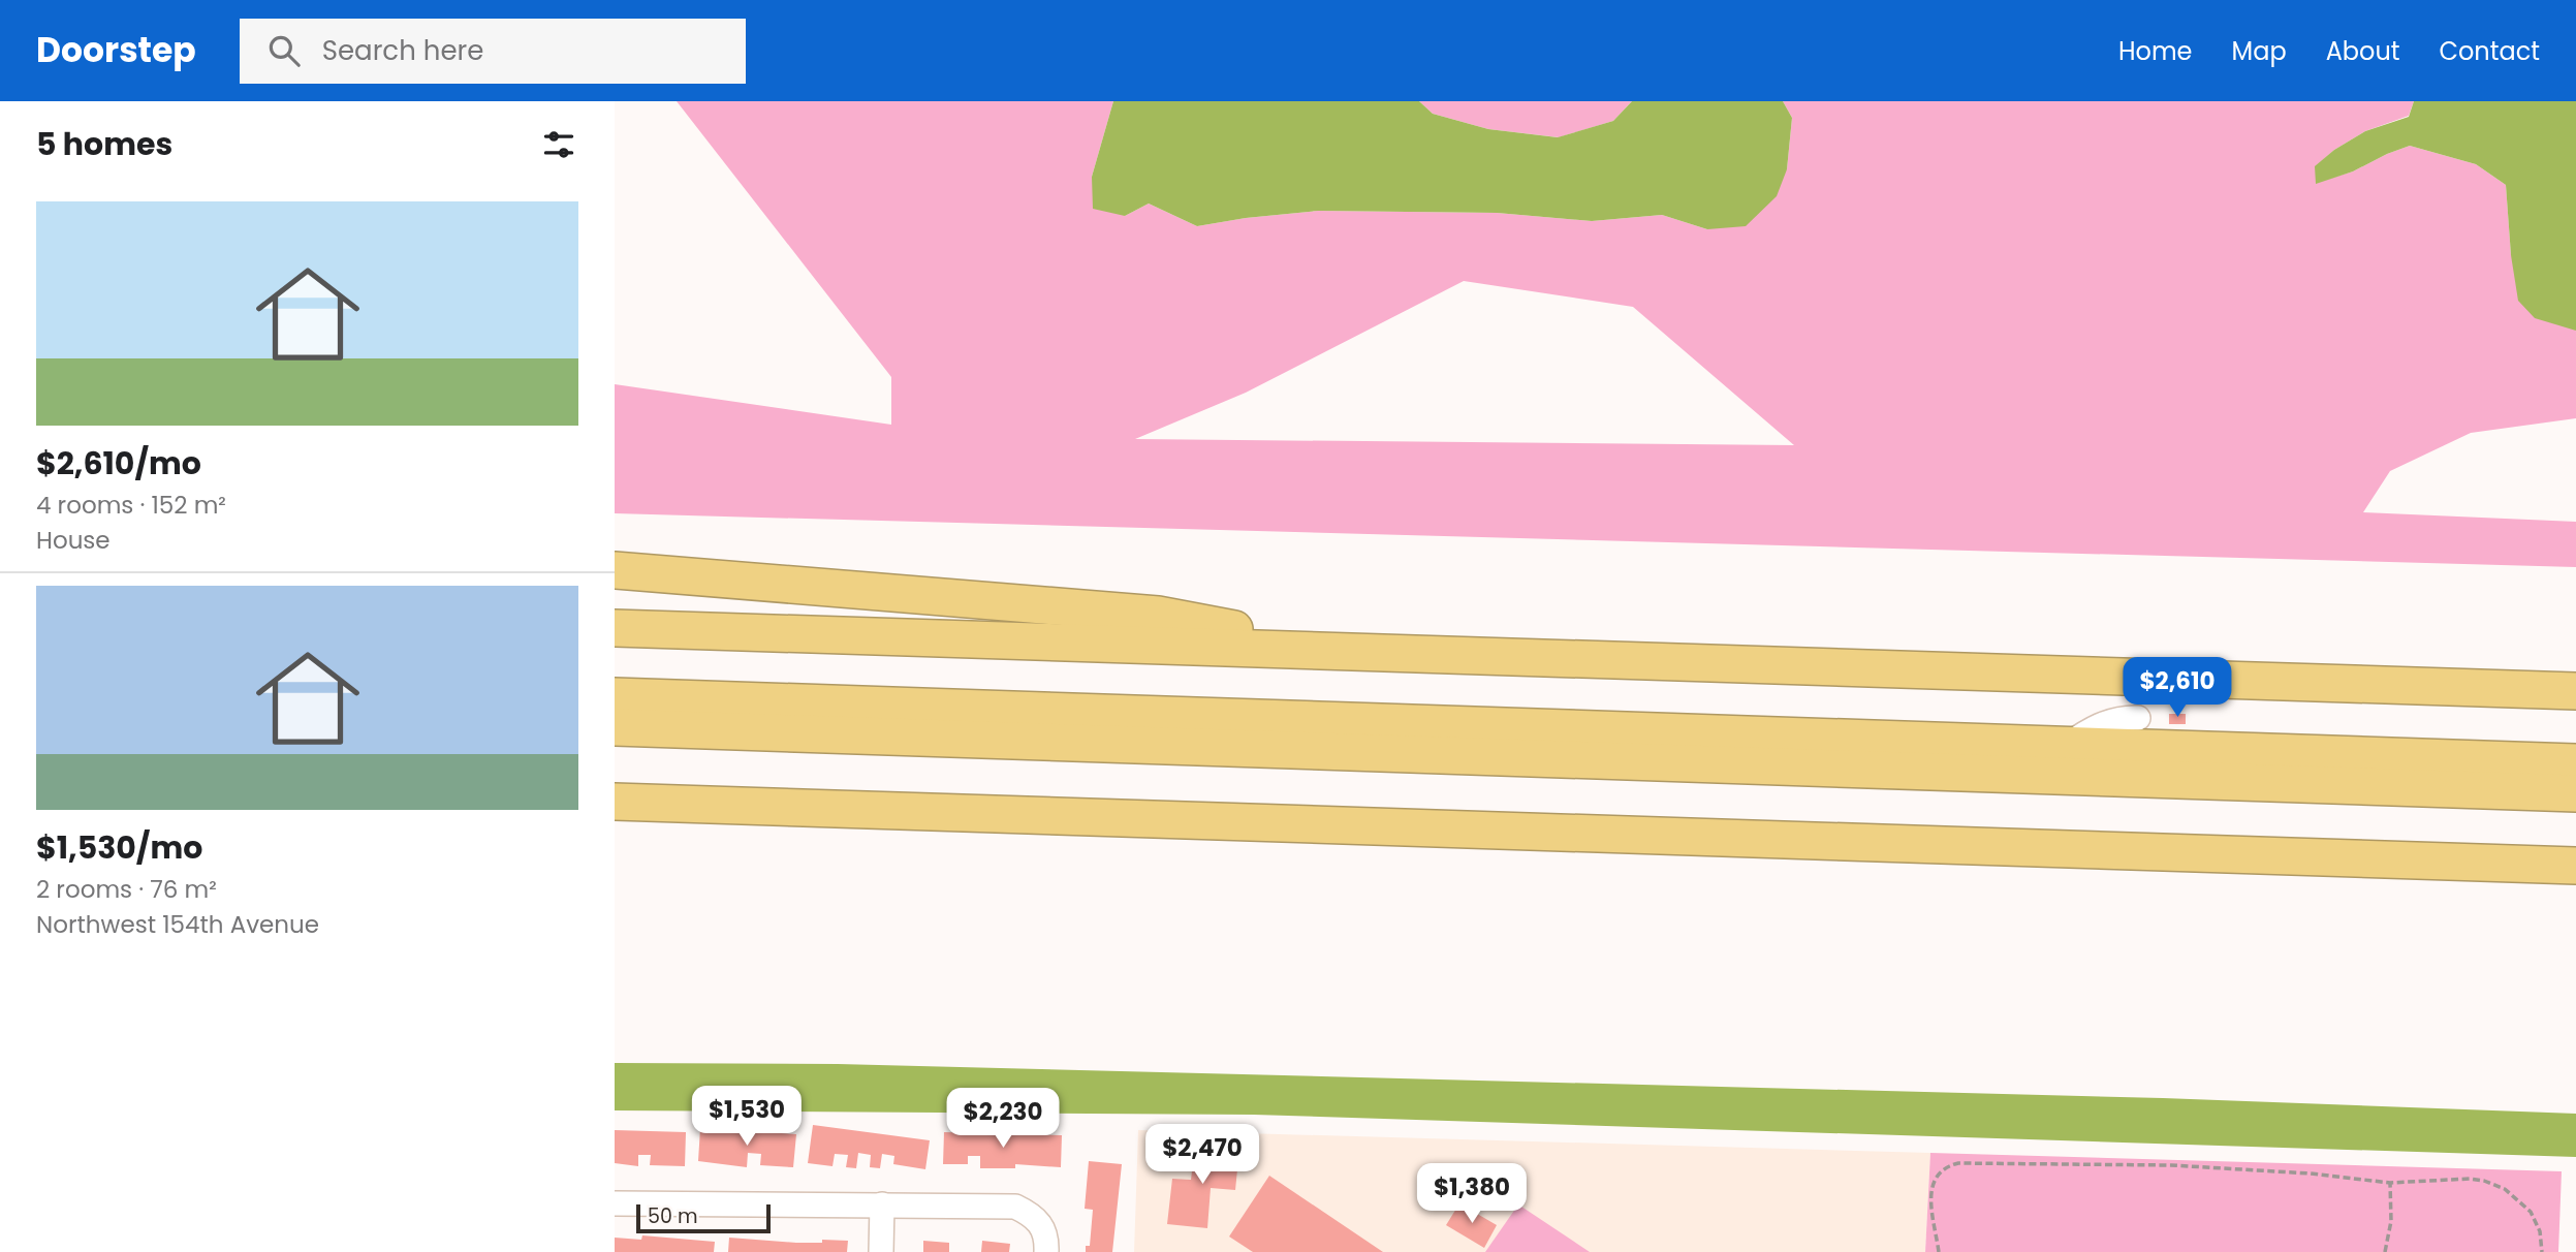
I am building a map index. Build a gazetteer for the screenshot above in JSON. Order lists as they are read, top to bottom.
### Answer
{
  "scale_bar": "50 m",
  "page": {
    "header": "Doorstep",
    "search": "Search here",
    "nav": [
      "Home",
      "Map",
      "About",
      "Contact"
    ],
    "heading": "5 homes",
    "list": [
      {
        "name": "$2,610/mo",
        "note": "4 rooms · 152 m² · House"
      },
      {
        "name": "$1,530/mo",
        "note": "2 rooms · 76 m² · Northwest 154th Avenue"
      }
    ],
    "price": [
      "$2,610",
      "$1,530",
      "$2,230",
      "$2,470",
      "$1,380"
    ],
    "scale": "50 m"
  }
}
